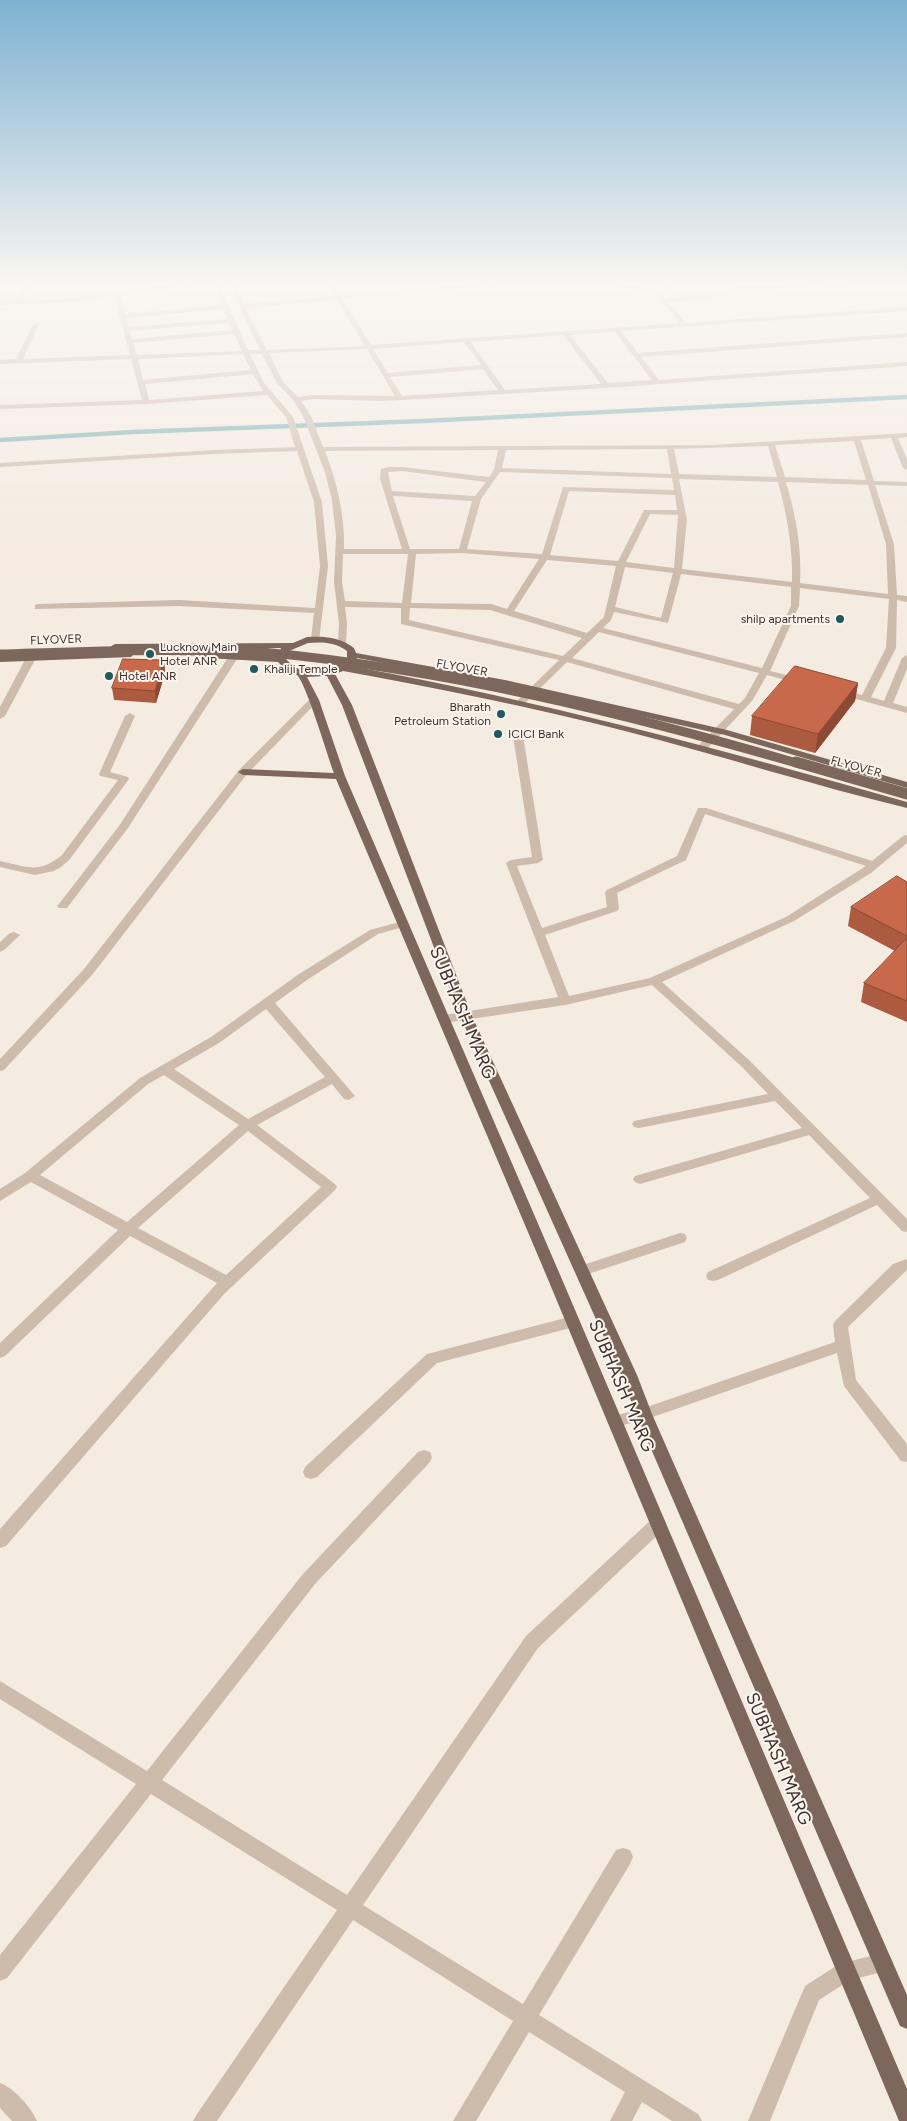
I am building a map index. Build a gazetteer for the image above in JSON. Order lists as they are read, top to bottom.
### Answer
{
  "streets": {
    "main road": ["FLYOVER", "SUBHASH MARG"]
  },
  "places": [
    "shilp apartments",
    "Lucknow Main Hotel ANR",
    "Khaliji Temple",
    "Hotel ANR",
    "Bharath Petroleum Station",
    "ICICI Bank"
  ]
}
